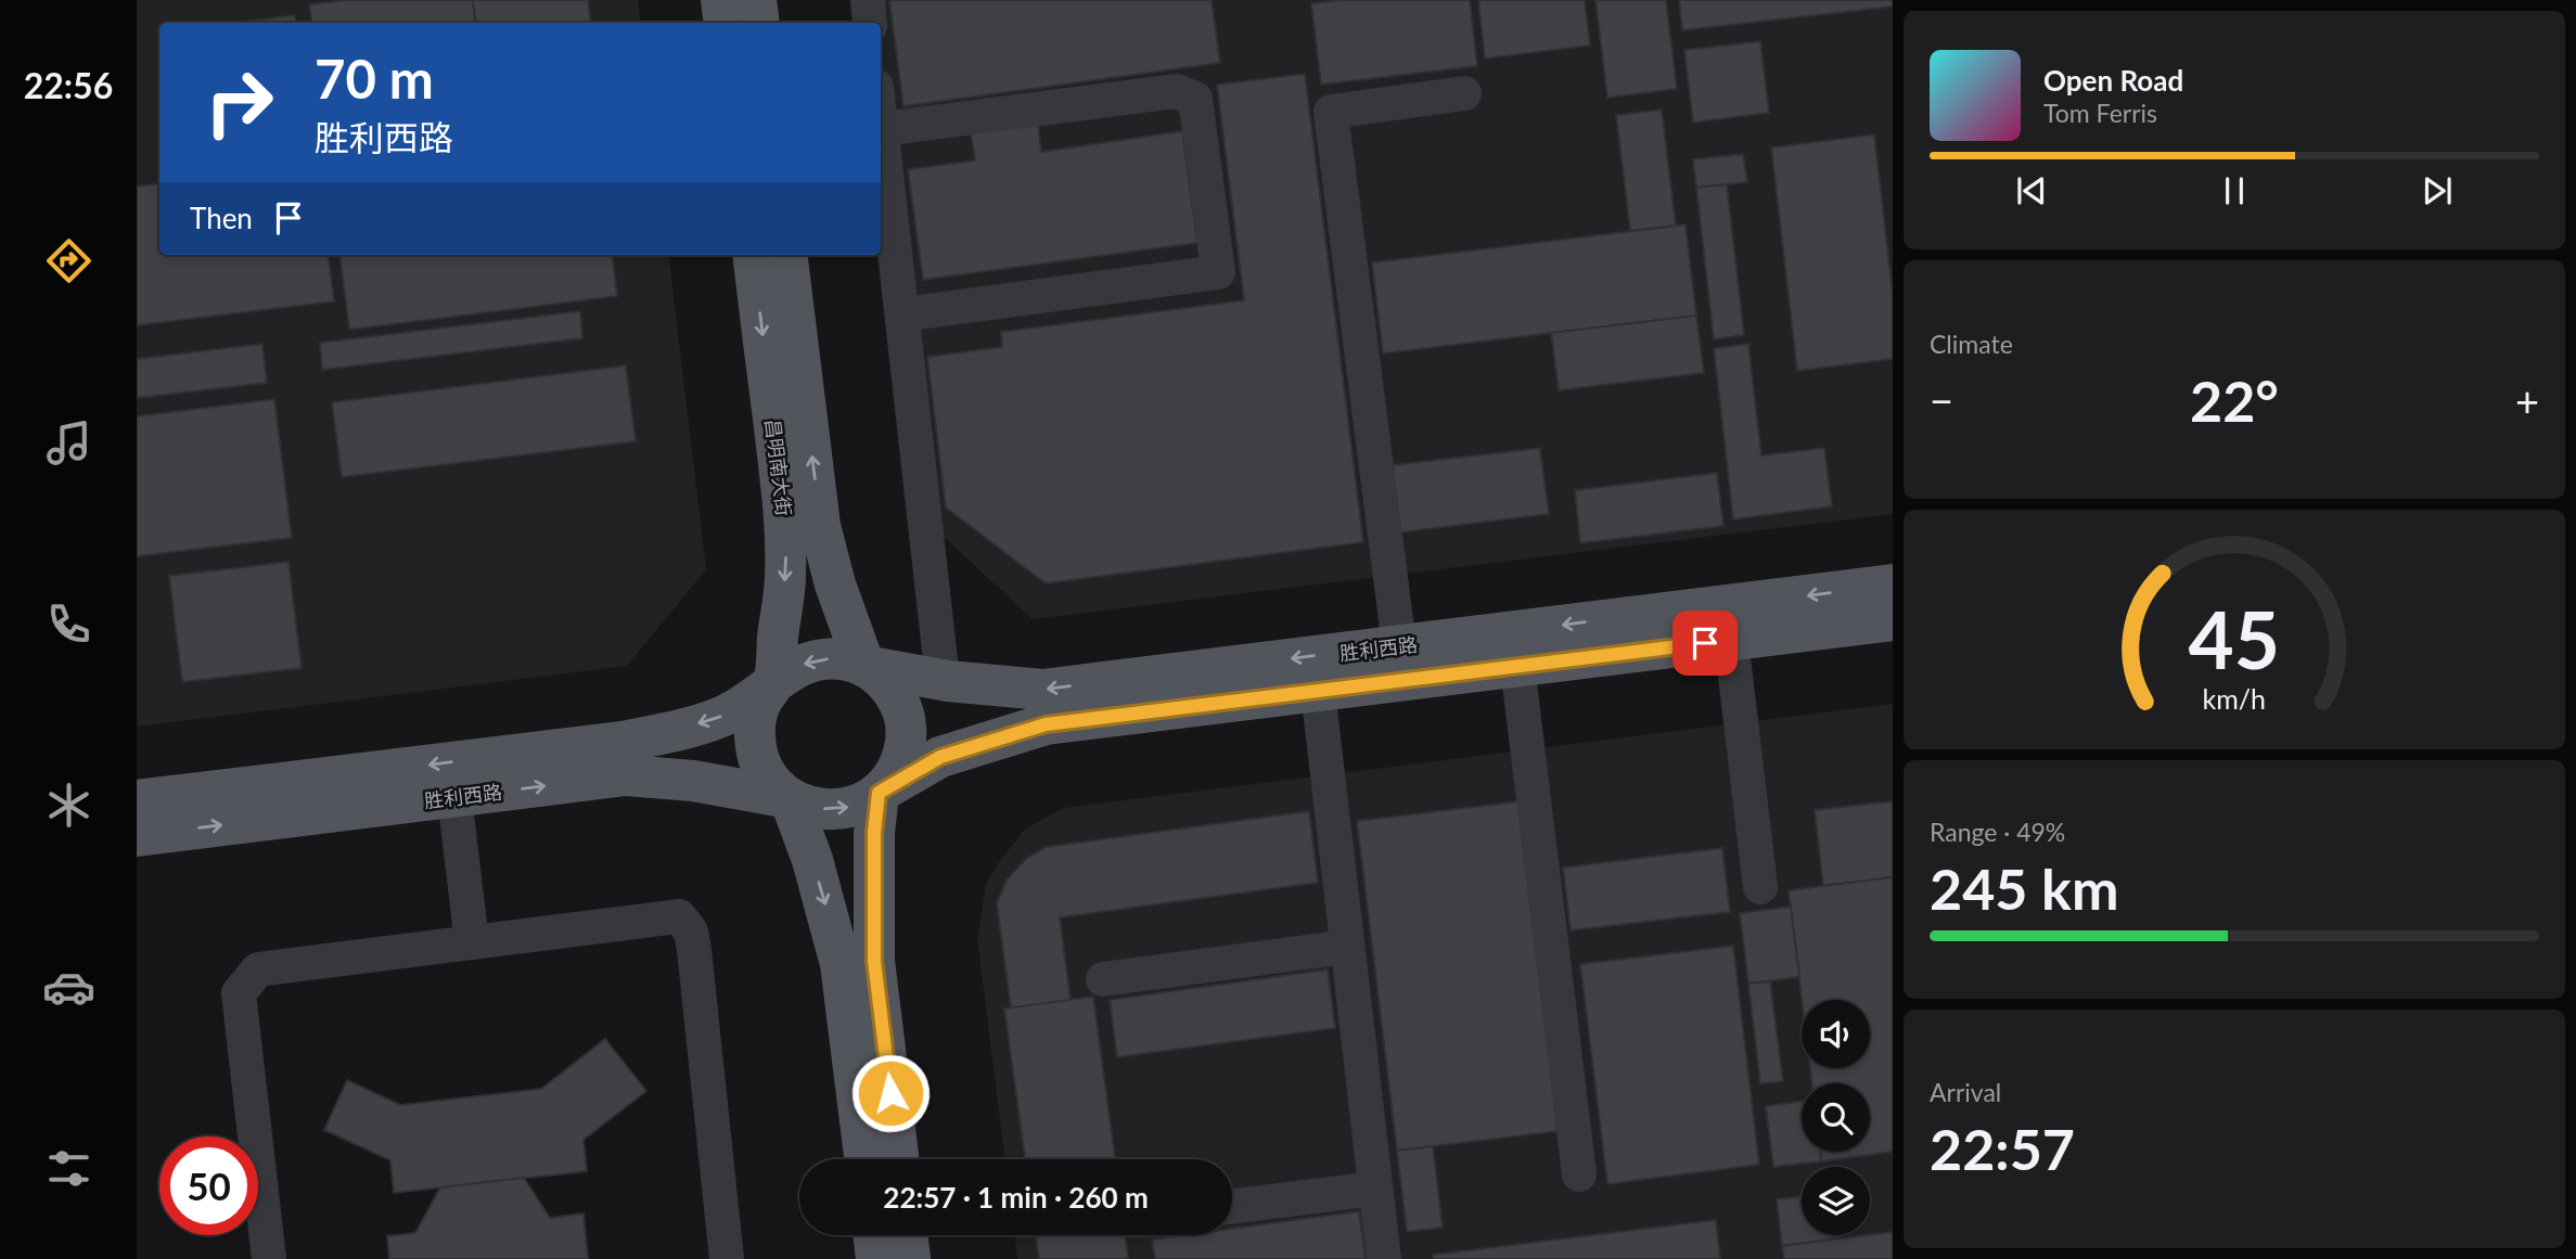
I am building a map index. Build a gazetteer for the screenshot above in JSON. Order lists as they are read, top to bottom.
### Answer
{
  "streets": {
    "main road": ["昌明南大街", "胜利西路"]
  },
  "crossings": [
    ["昌明南大街", "胜利西路"]
  ],
  "page": {
    "tabs": "22:56",
    "turn": ["70 m", "胜利西路"],
    "song": ["Open Road", "Tom Ferris"],
    "then": "Then",
    "tile": [
      "Climate",
      ["Range · 49%", "245 km"],
      ["Arrival", "22:57"]
    ],
    "heat": ["−", "22°", "+"],
    "limit": "50",
    "trip": "22:57 · 1 min · 260 m",
    "gauge": ["45", "km/h"]
  }
}
